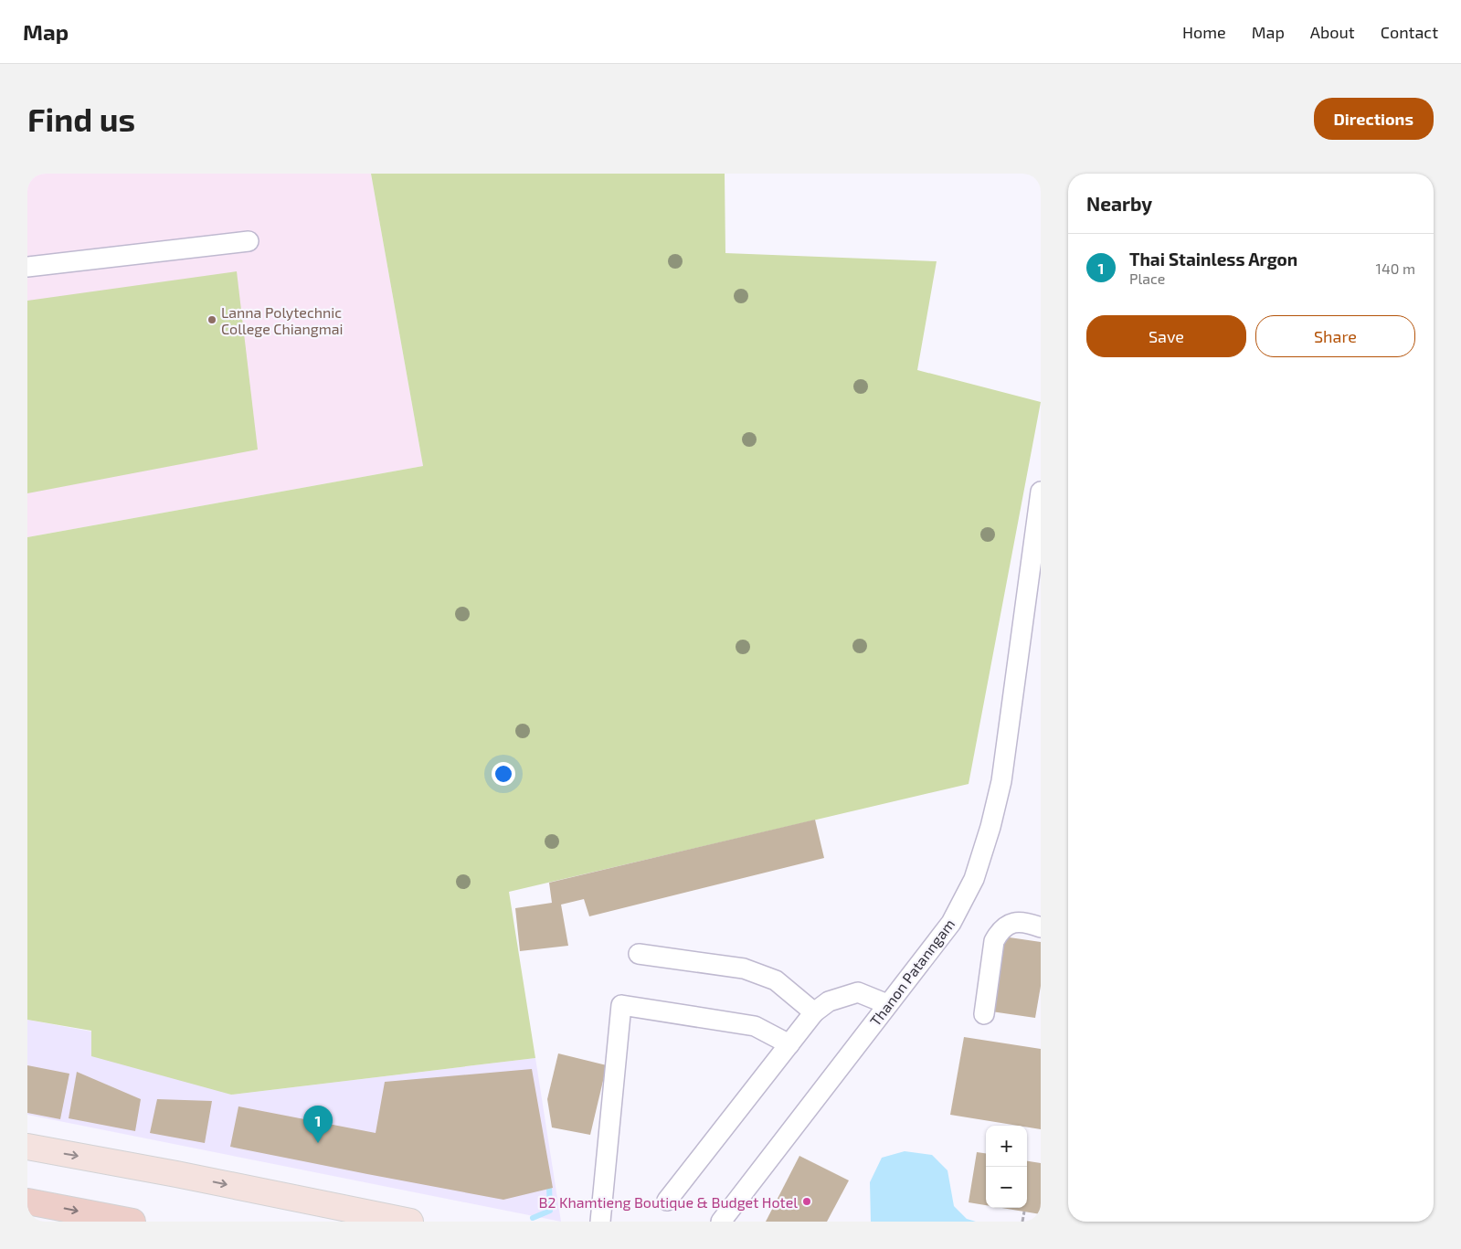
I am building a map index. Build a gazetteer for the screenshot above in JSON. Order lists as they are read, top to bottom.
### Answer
{
  "streets": {
    "street": ["Thanon Patanngam"]
  },
  "places": ["Lanna Polytechnic College Chiangmai", "B2 Khamtieng Boutique & Budget Hotel"],
  "page": {
    "header": "Map",
    "nav": [
      "Home",
      "Map",
      "About",
      "Contact"
    ],
    "buttons": [
      "Directions",
      ["Save", "Share"]
    ],
    "title": "Find us",
    "heading": "Nearby",
    "list": [
      {
        "mark": "1",
        "name": "Thai Stainless Argon",
        "note": "Place",
        "value": "140 m"
      }
    ],
    "pins": "1",
    "map_buttons": ["+", "−"]
  }
}
